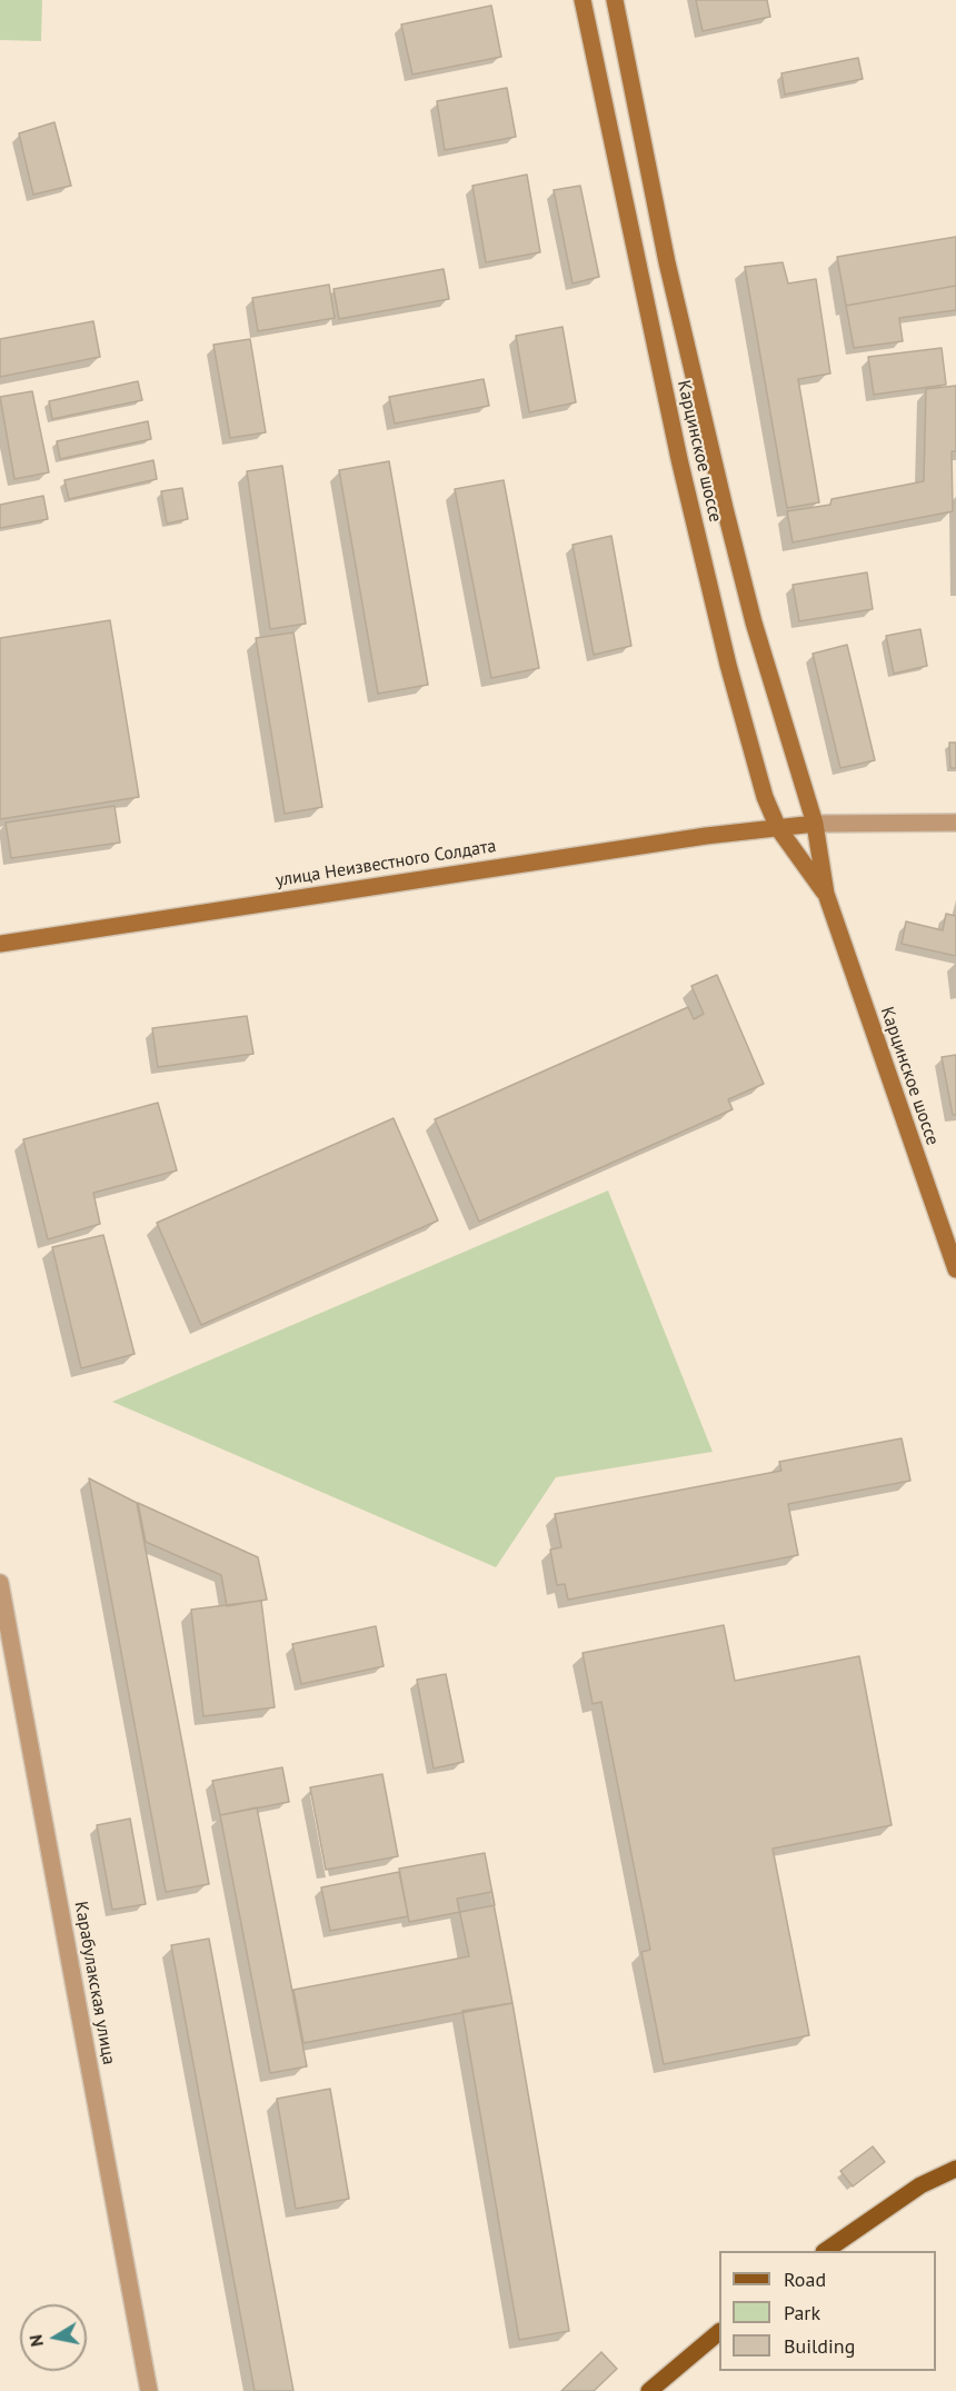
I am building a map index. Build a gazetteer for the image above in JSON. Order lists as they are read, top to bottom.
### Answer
{
  "streets": {
    "main road": ["Карцинское шоссе", "улица Неизвестного Солдата"],
    "street": ["Карабулакская улица"]
  },
  "crossings": [
    ["Карцинское шоссе", "улица Неизвестного Солдата"]
  ],
  "legend": ["Road", "Park", "Building"],
  "north": "left"
}
